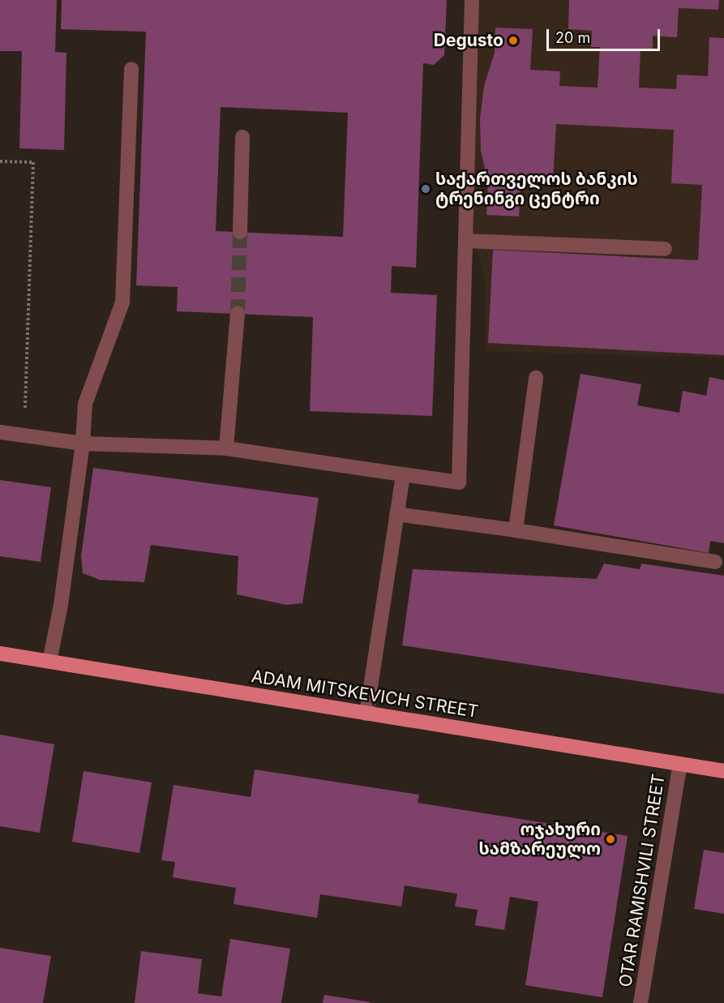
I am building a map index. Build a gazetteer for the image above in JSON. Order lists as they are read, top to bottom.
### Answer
{
  "streets": {
    "main road": ["ADAM MITSKEVICH STREET"],
    "street": ["OTAR RAMISHVILI STREET"]
  },
  "crossings": [
    ["ADAM MITSKEVICH STREET", "OTAR RAMISHVILI STREET"]
  ],
  "places": ["Degusto", "საქართველოს ბანკის ტრენინგი ცენტრი", "ოჯახური სამზარეულო"],
  "scale_bar": "20 m"
}
